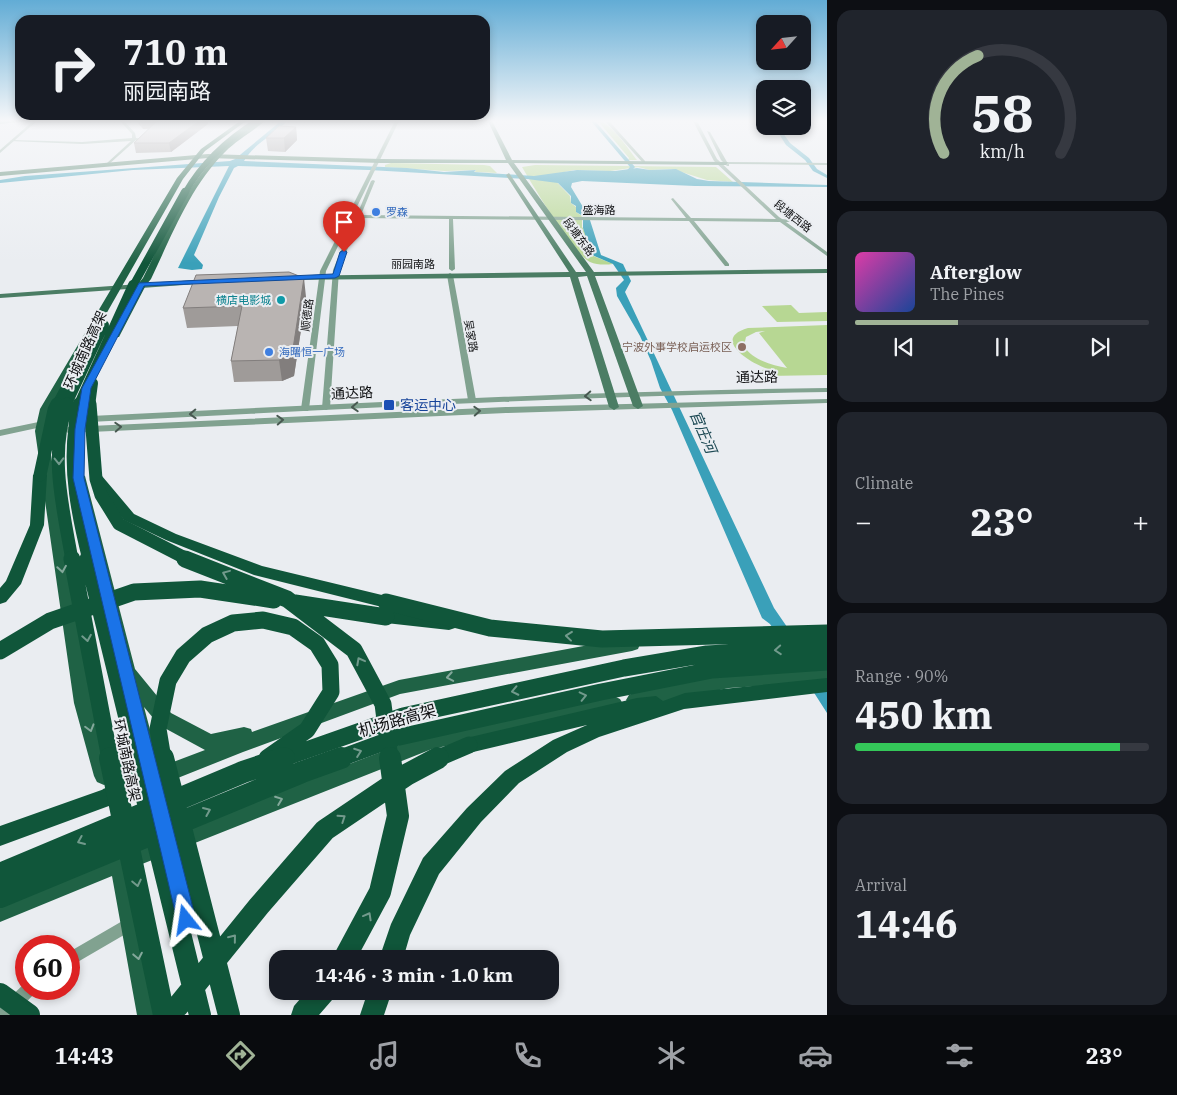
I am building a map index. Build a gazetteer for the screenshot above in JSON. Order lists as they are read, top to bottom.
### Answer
{
  "streets": {
    "highway": ["环城南路高架", "机场路高架"],
    "main road": ["段塘东路", "丽园南路"],
    "street": [
      "盛海路",
      "段塘西路",
      "顺德路",
      "吴家路",
      "通达路"
    ]
  },
  "crossings": [
    ["盛海路", "段塘西路"],
    ["盛海路", "段塘东路"],
    ["盛海路", "顺德路"],
    ["盛海路", "吴家路"],
    ["段塘东路", "丽园南路"],
    ["段塘东路", "通达路"],
    ["丽园南路", "顺德路"],
    ["丽园南路", "吴家路"],
    ["顺德路", "通达路"],
    ["吴家路", "通达路"]
  ],
  "water": ["官庄河"],
  "places": {
    "other": [
      "罗森",
      "横店电影城",
      "宁波外事学校启运校区",
      "海曙恒一广场"
    ],
    "transit": ["客运中心"]
  },
  "north": "bottom left",
  "page": {
    "turn": ["710 m", "丽园南路"],
    "song": ["Afterglow", "The Pines"],
    "tile": [
      "Climate",
      ["Range · 90%", "450 km"],
      ["Arrival", "14:46"]
    ],
    "heat": ["−", "23°", "+"],
    "limit": "60",
    "trip": "14:46 · 3 min · 1.0 km",
    "tabs": ["14:43", "23°"],
    "gauge": ["58", "km/h"]
  }
}
